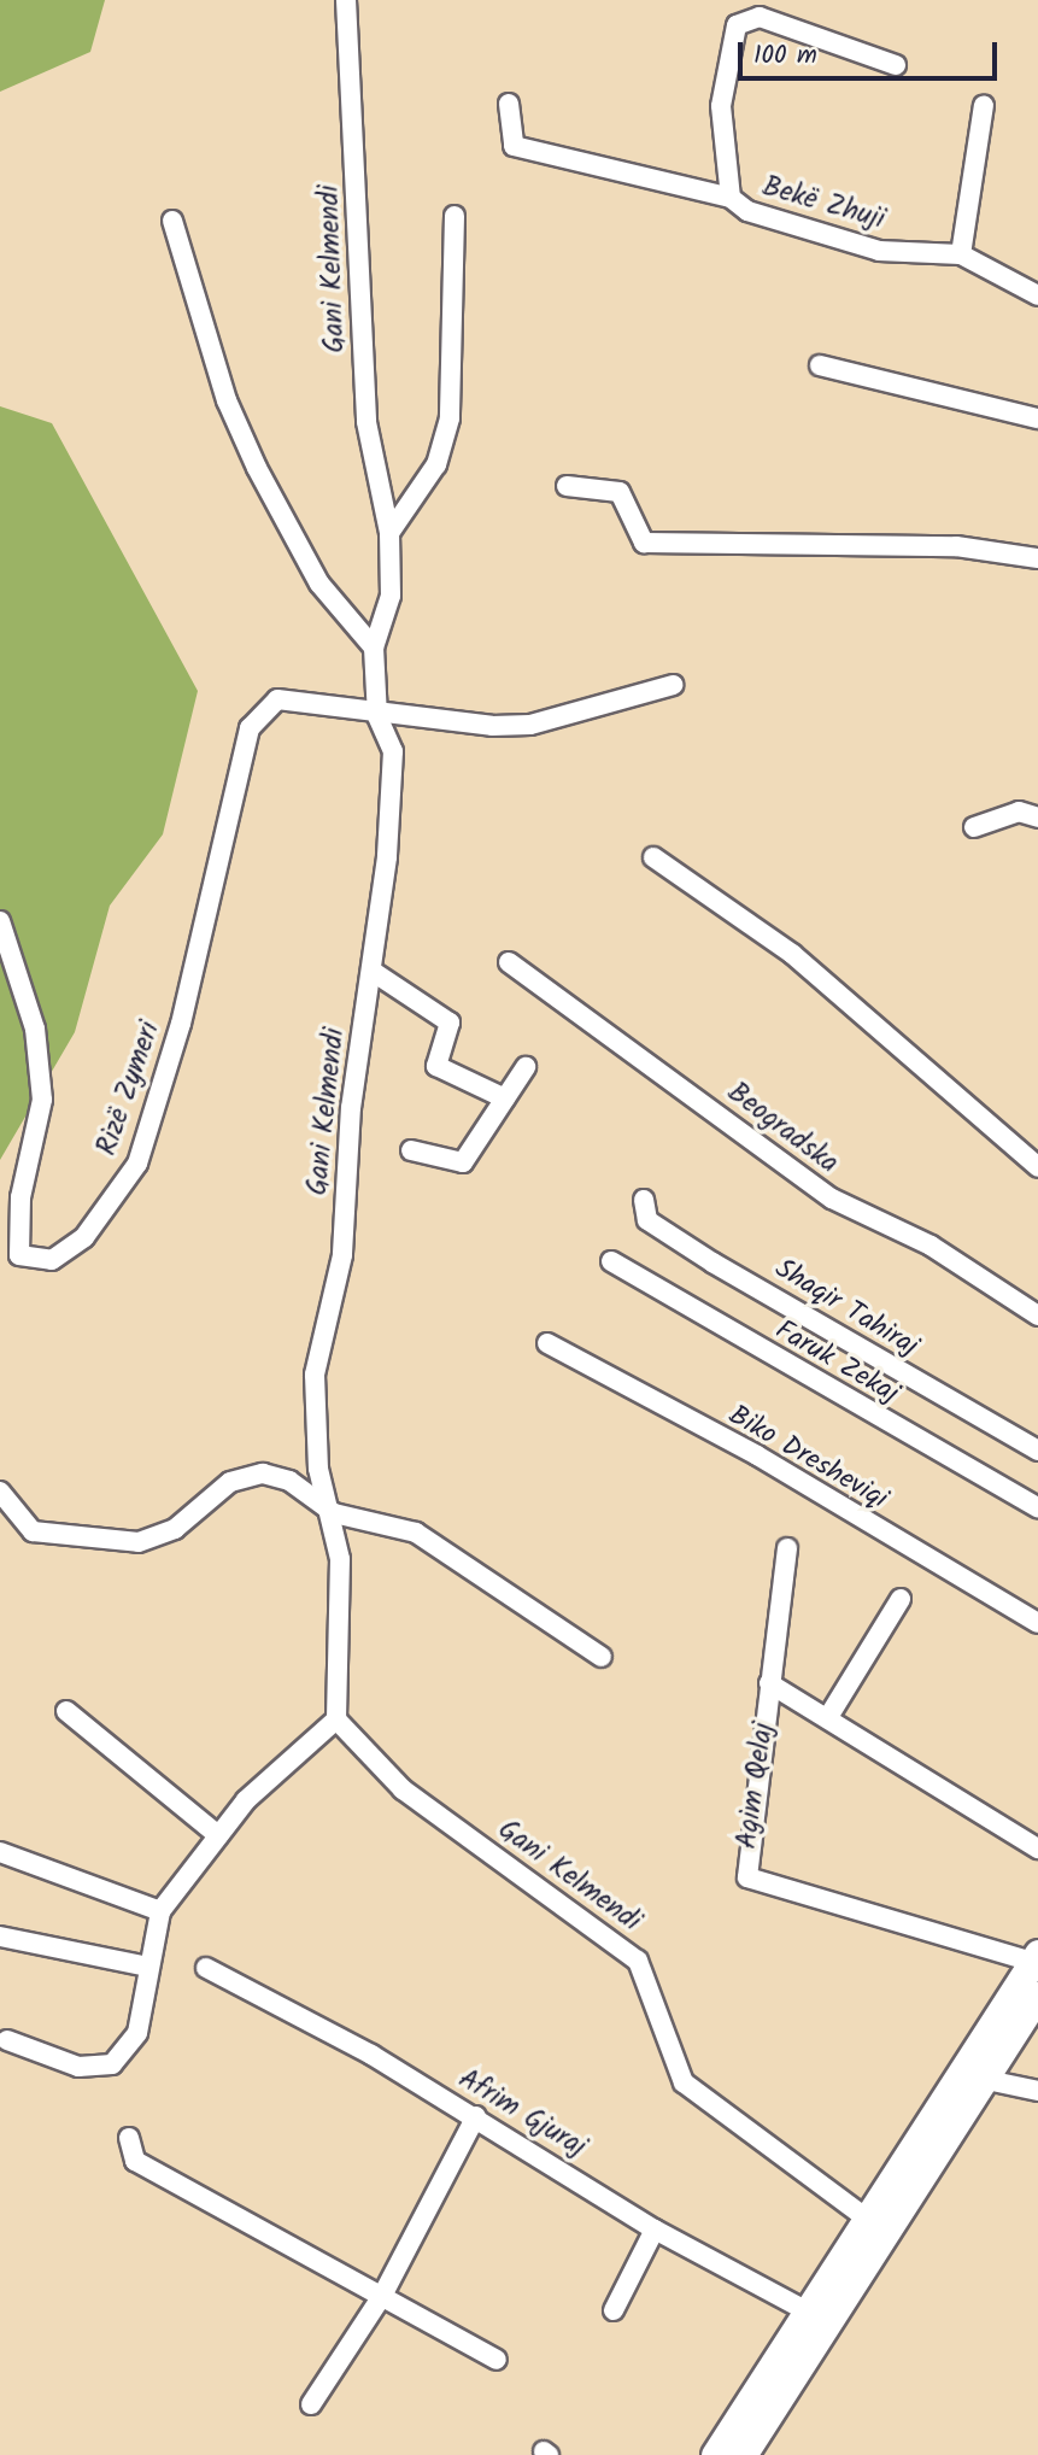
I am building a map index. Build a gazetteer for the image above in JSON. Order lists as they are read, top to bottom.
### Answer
{
  "streets": {
    "main road": ["Agim Qelaj"],
    "street": [
      "Bekë Zhuji",
      "Gani Kelmendi",
      "Rizë Zymeri",
      "Beogradska",
      "Shaqir Tahiraj",
      "Faruk Zekaj",
      "Biko Dresheviqi",
      "Afrim Gjuraj"
    ]
  },
  "crossings": [
    ["Gani Kelmendi", "Rizë Zymeri"],
    ["Gani Kelmendi", "Agim Qelaj"],
    ["Agim Qelaj", "Afrim Gjuraj"]
  ],
  "scale_bar": "100 m"
}
